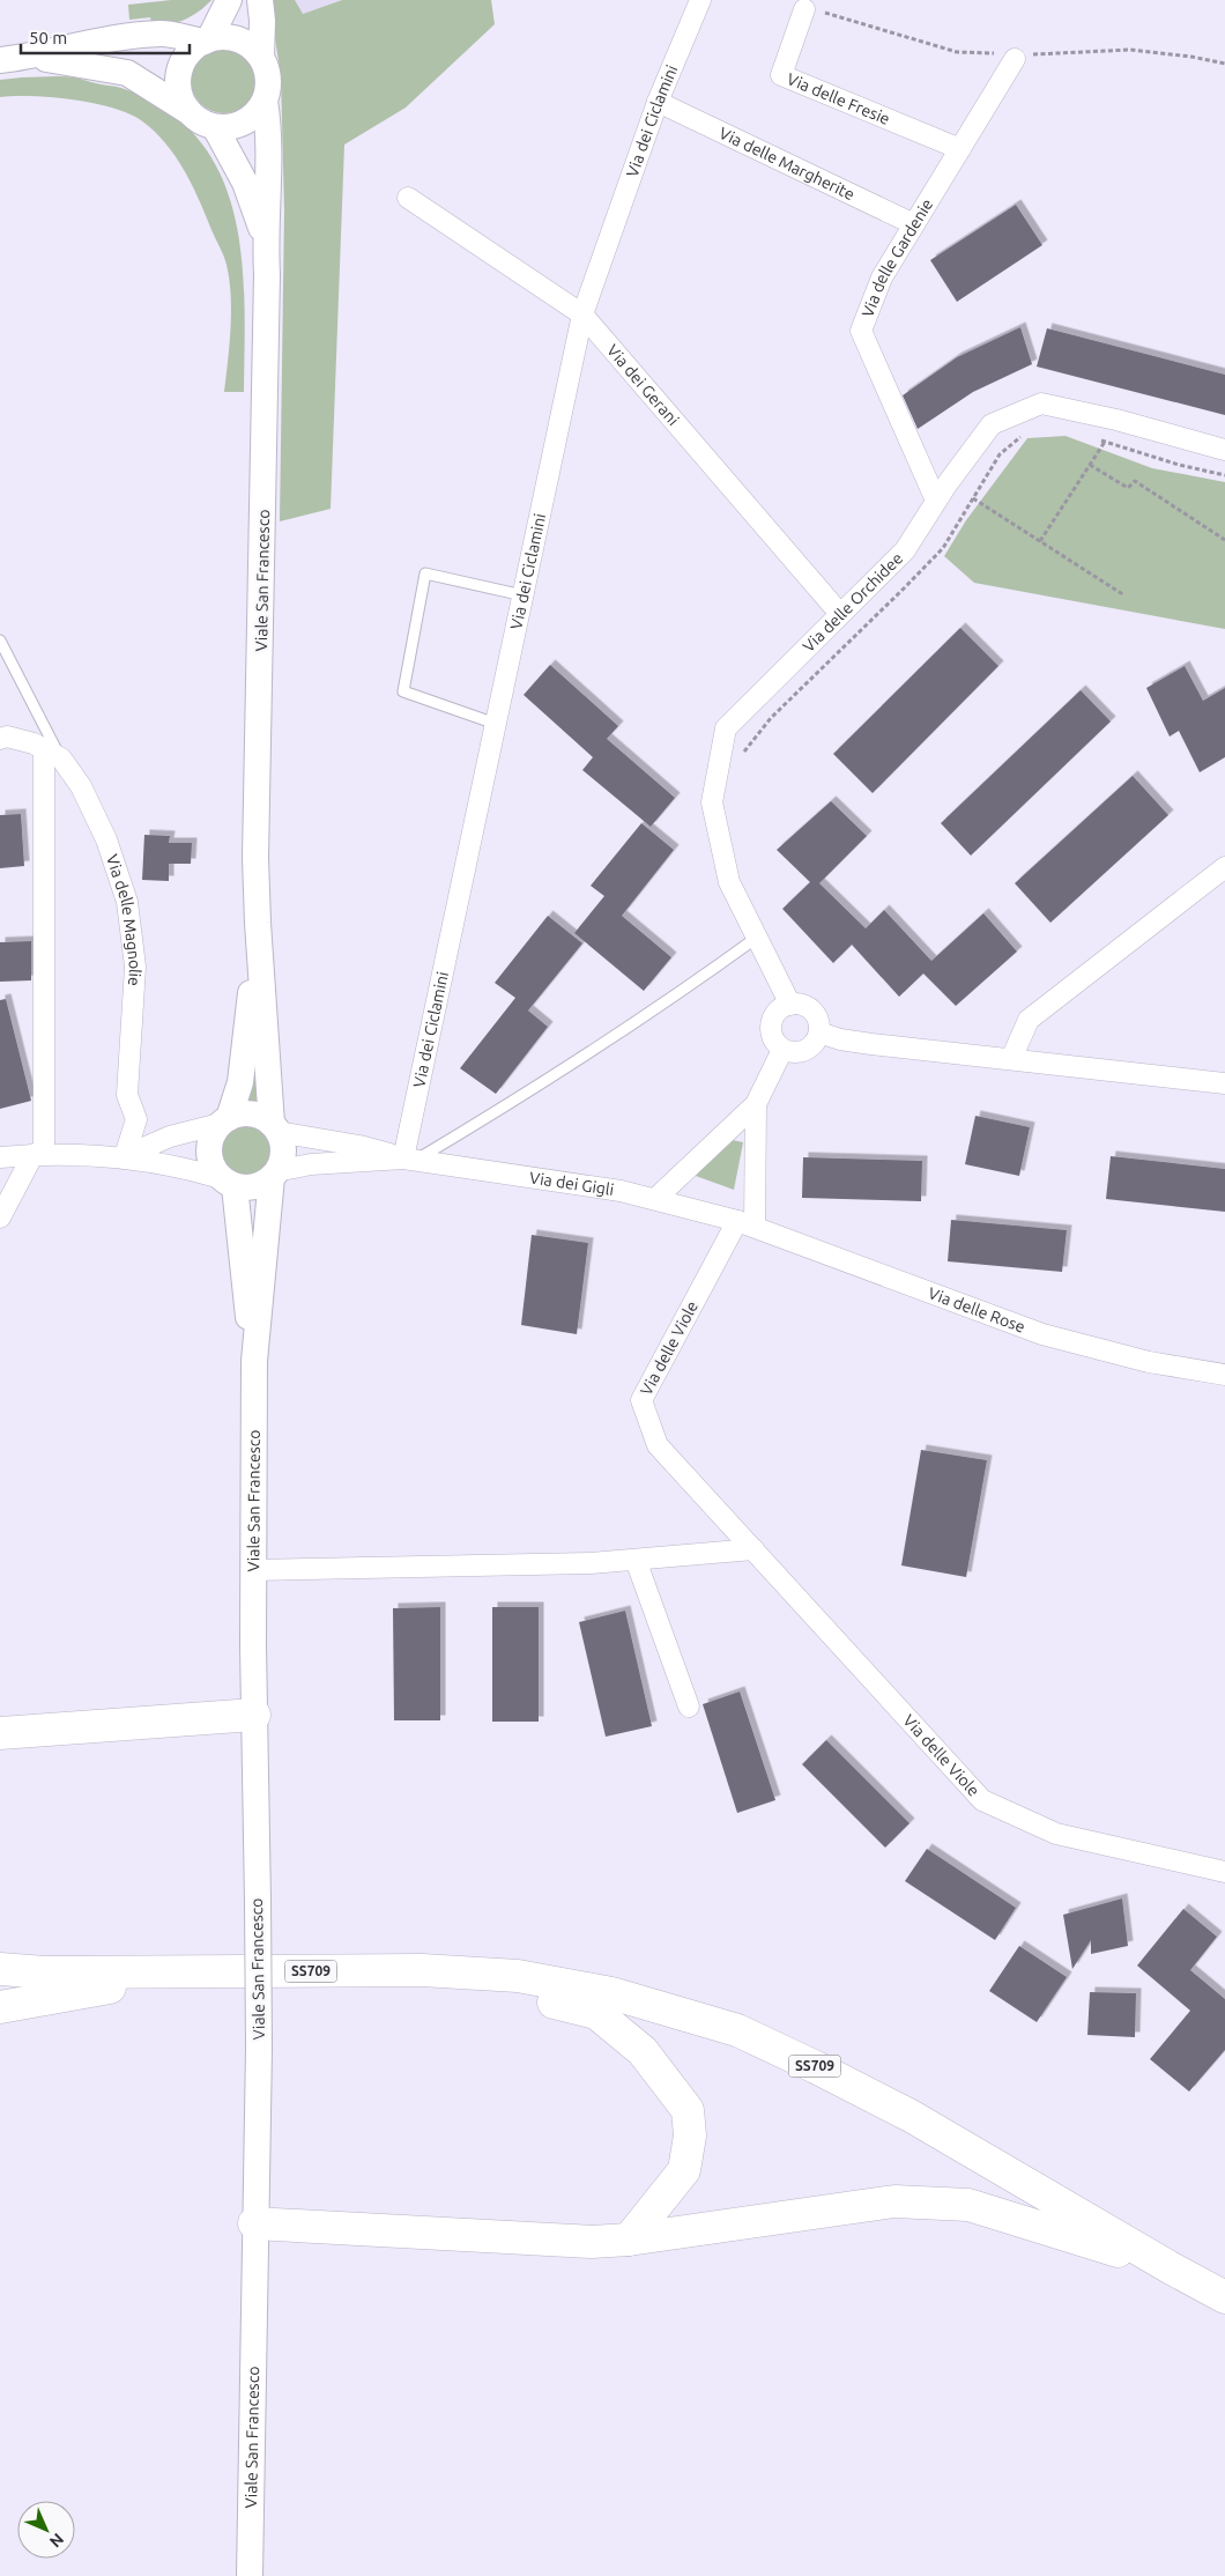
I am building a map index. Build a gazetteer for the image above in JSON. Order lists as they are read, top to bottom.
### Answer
{
  "streets": {
    "highway": ["SS709"],
    "street": [
      "Via delle Fresie",
      "Via dei Ciclamini",
      "Via delle Margherite",
      "Via delle Gardenie",
      "Via dei Gerani",
      "Viale San Francesco",
      "Via delle Orchidee",
      "Via delle Magnolie",
      "Via dei Gigli",
      "Via delle Rose",
      "Via delle Viole"
    ]
  },
  "crossings": [
    ["Via delle Fresie", "Via delle Gardenie"],
    ["Via dei Ciclamini", "Via delle Margherite"],
    ["Via dei Ciclamini", "Via dei Gerani"],
    ["Via dei Ciclamini", "Via dei Gigli"],
    ["Via delle Margherite", "Via delle Gardenie"],
    ["Via delle Gardenie", "Via delle Orchidee"],
    ["Via dei Gerani", "Via delle Orchidee"],
    ["Viale San Francesco", "Via dei Gigli"],
    ["Via dei Gigli", "Via delle Rose"],
    ["Via dei Gigli", "Via delle Viole"],
    ["Via delle Rose", "Via delle Viole"]
  ],
  "scale_bar": "50 m",
  "north": "bottom right"
}
